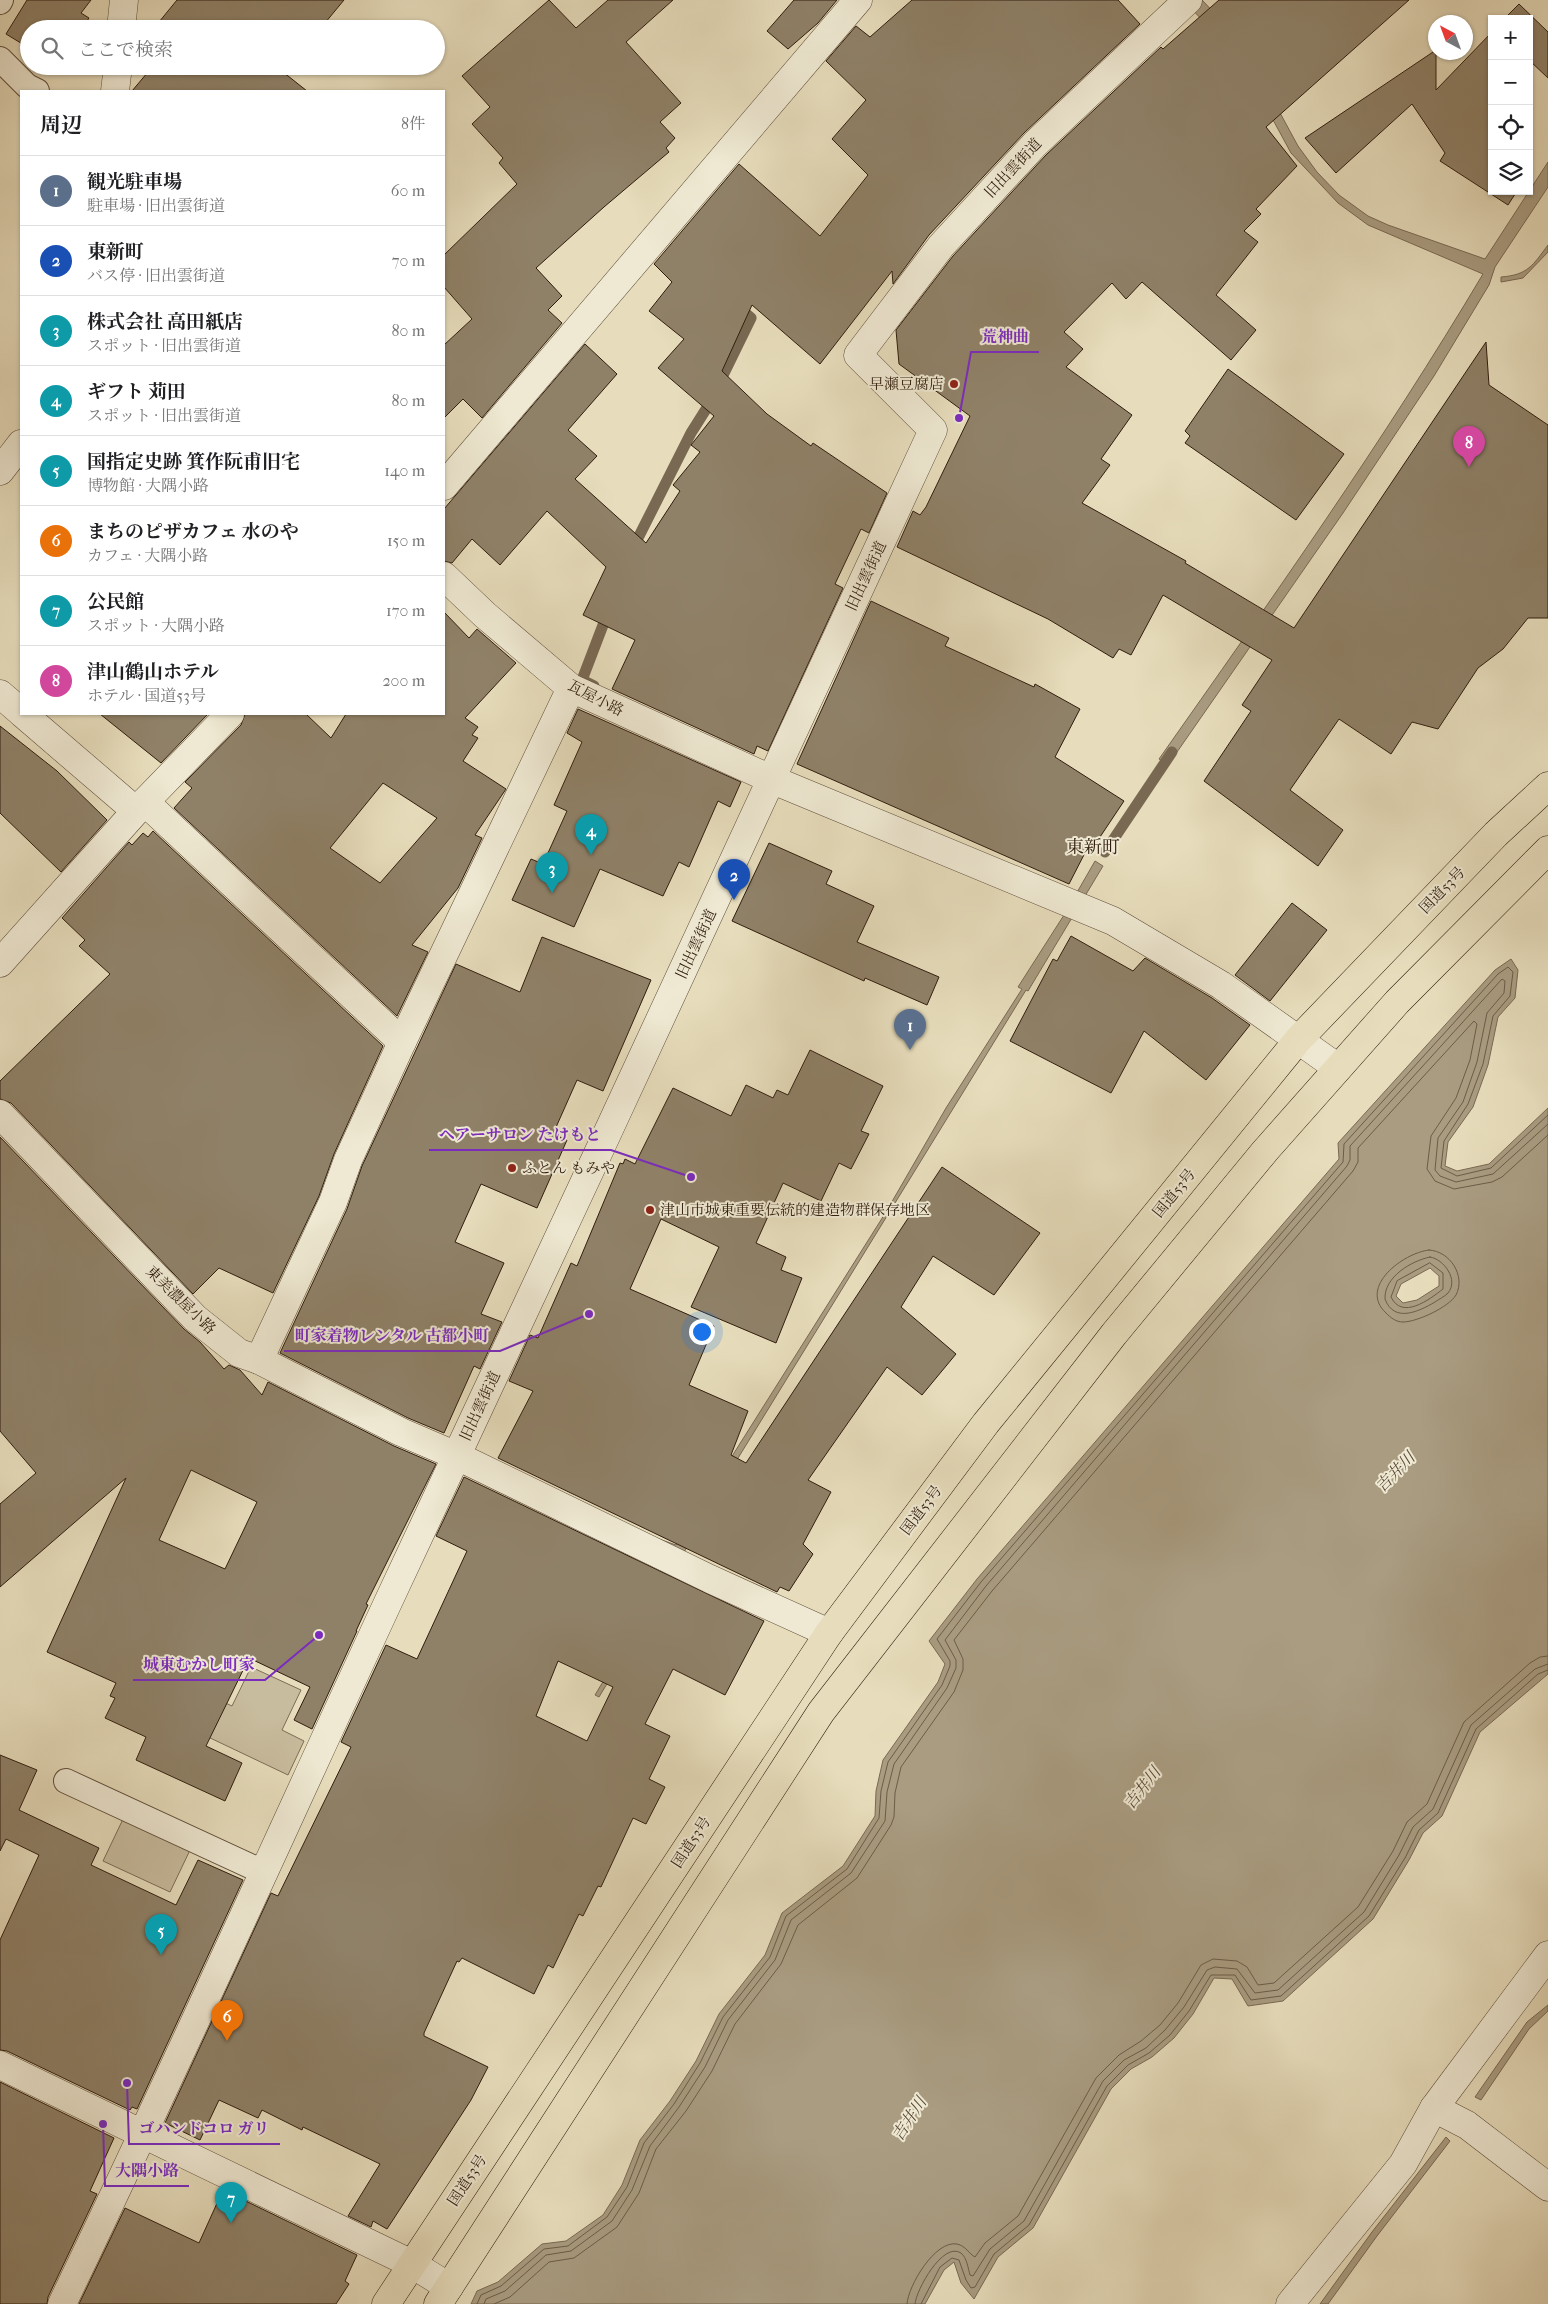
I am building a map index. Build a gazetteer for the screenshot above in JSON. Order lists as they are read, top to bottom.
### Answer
{
  "streets": {
    "highway": ["国道53号"],
    "street": ["旧出雲街道", "瓦屋小路", "東美濃屋小路"]
  },
  "crossings": [
    ["旧出雲街道", "瓦屋小路"],
    ["旧出雲街道", "東美濃屋小路"],
    ["瓦屋小路", "国道53号"],
    ["国道53号", "東美濃屋小路"]
  ],
  "districts": ["東新町"],
  "water": ["吉井川"],
  "places": [
    "早瀬豆腐店",
    "荒神曲",
    "ふとん もみや",
    "ヘアーサロン たけもと",
    "津山市城東重要伝統的建造物群保存地区",
    "町家着物レンタル 古都小町",
    "城東むかし町家",
    "ゴハンドコロ ガリ",
    "大隅小路"
  ],
  "north": "top left",
  "page": {
    "map_buttons": ["+", "−"],
    "search": "ここで検索",
    "heading": ["周辺", "8件"],
    "list": [
      {
        "mark": "1",
        "name": "観光駐車場",
        "note": "駐車場 · 旧出雲街道",
        "value": "60 m"
      },
      {
        "mark": "2",
        "name": "東新町",
        "note": "バス停 · 旧出雲街道",
        "value": "70 m"
      },
      {
        "mark": "3",
        "name": "株式会社 高田紙店",
        "note": "スポット · 旧出雲街道",
        "value": "80 m"
      },
      {
        "mark": "4",
        "name": "ギフト 苅田",
        "note": "スポット · 旧出雲街道",
        "value": "80 m"
      },
      {
        "mark": "5",
        "name": "国指定史跡 箕作阮甫旧宅",
        "note": "博物館 · 大隅小路",
        "value": "140 m"
      },
      {
        "mark": "6",
        "name": "まちのピザカフェ 水のや",
        "note": "カフェ · 大隅小路",
        "value": "150 m"
      },
      {
        "mark": "7",
        "name": "公民館",
        "note": "スポット · 大隅小路",
        "value": "170 m"
      },
      {
        "mark": "8",
        "name": "津山鶴山ホテル",
        "note": "ホテル · 国道53号",
        "value": "200 m"
      }
    ],
    "pins": [
      "8",
      "4",
      "3",
      "2",
      "1",
      "5",
      "6",
      "7"
    ]
  }
}
